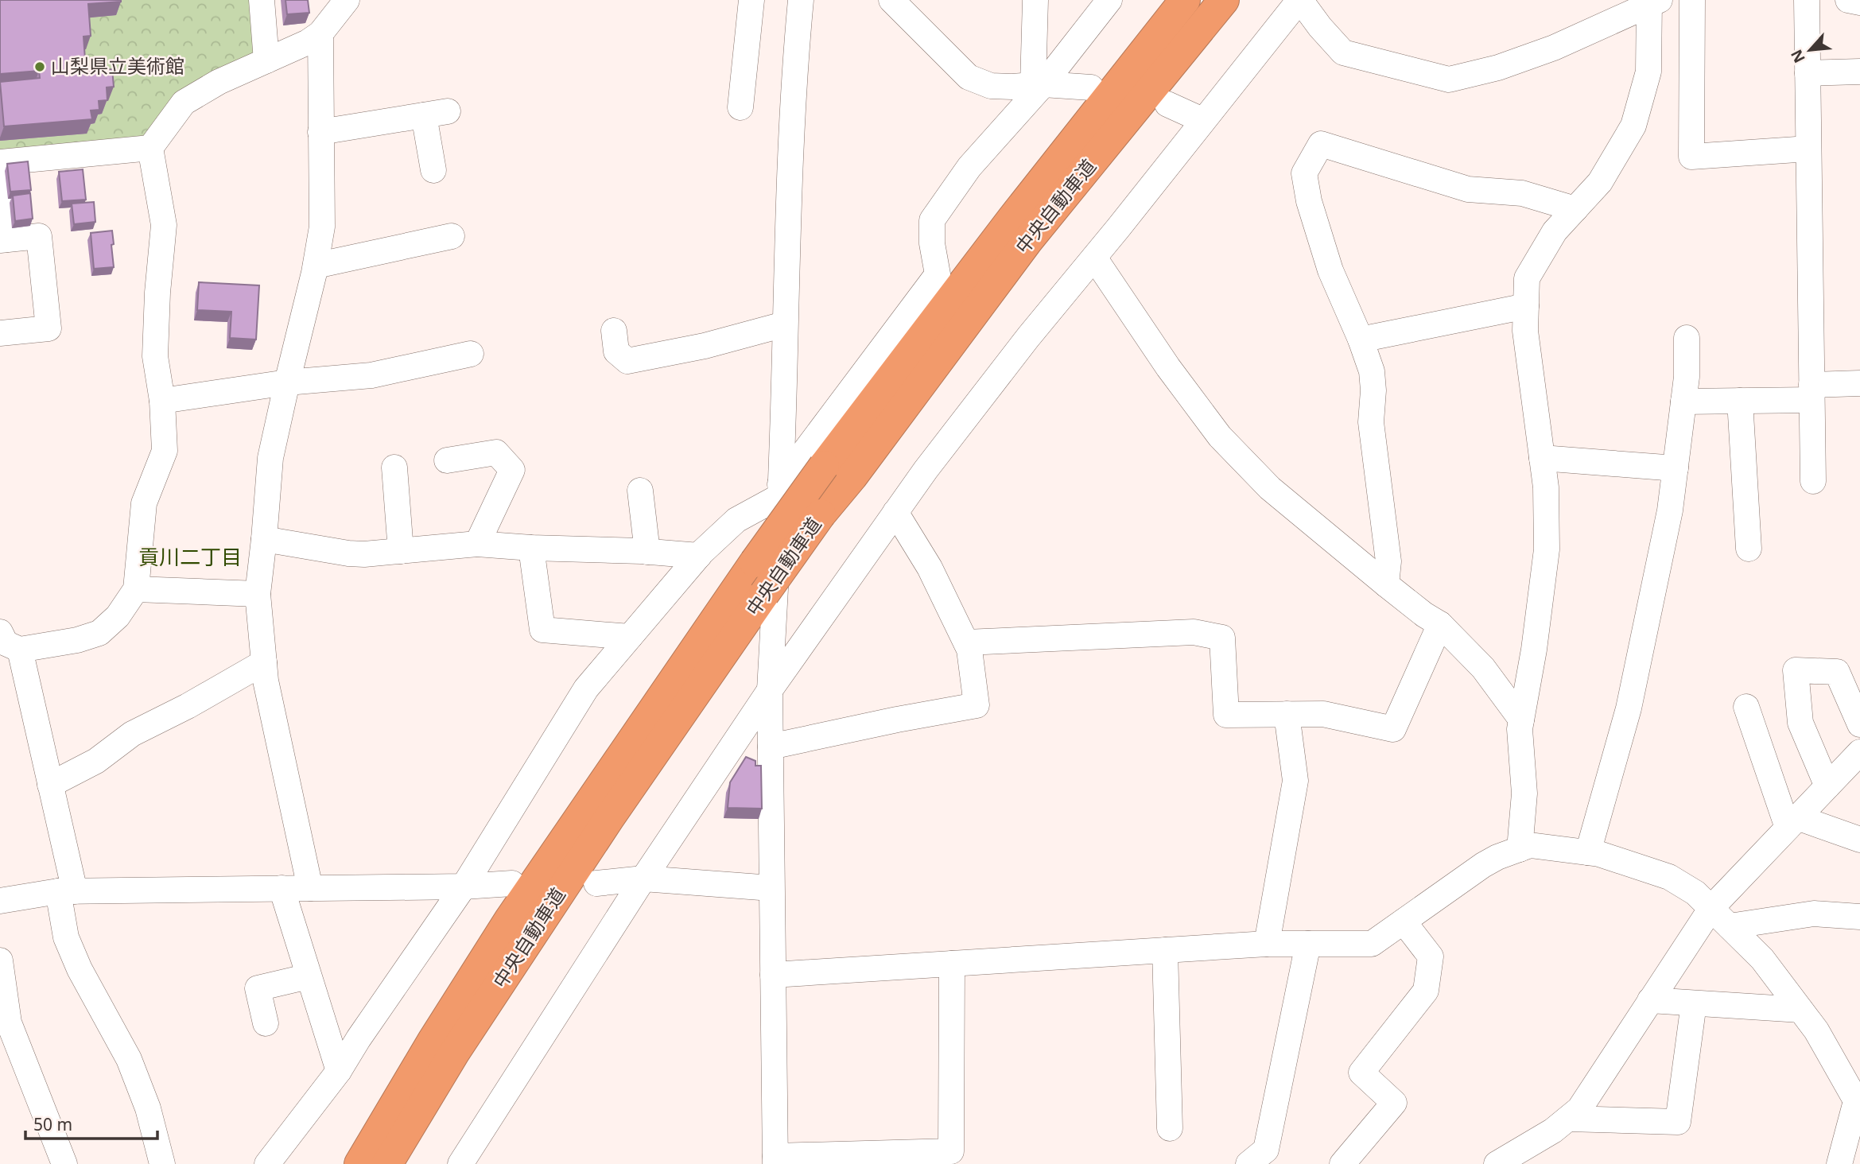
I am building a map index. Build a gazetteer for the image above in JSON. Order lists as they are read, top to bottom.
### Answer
{
  "streets": {
    "highway": ["中央自動車道"]
  },
  "districts": ["貢川二丁目"],
  "places": ["山梨県立美術館"],
  "scale_bar": "50 m",
  "north": "bottom left"
}
